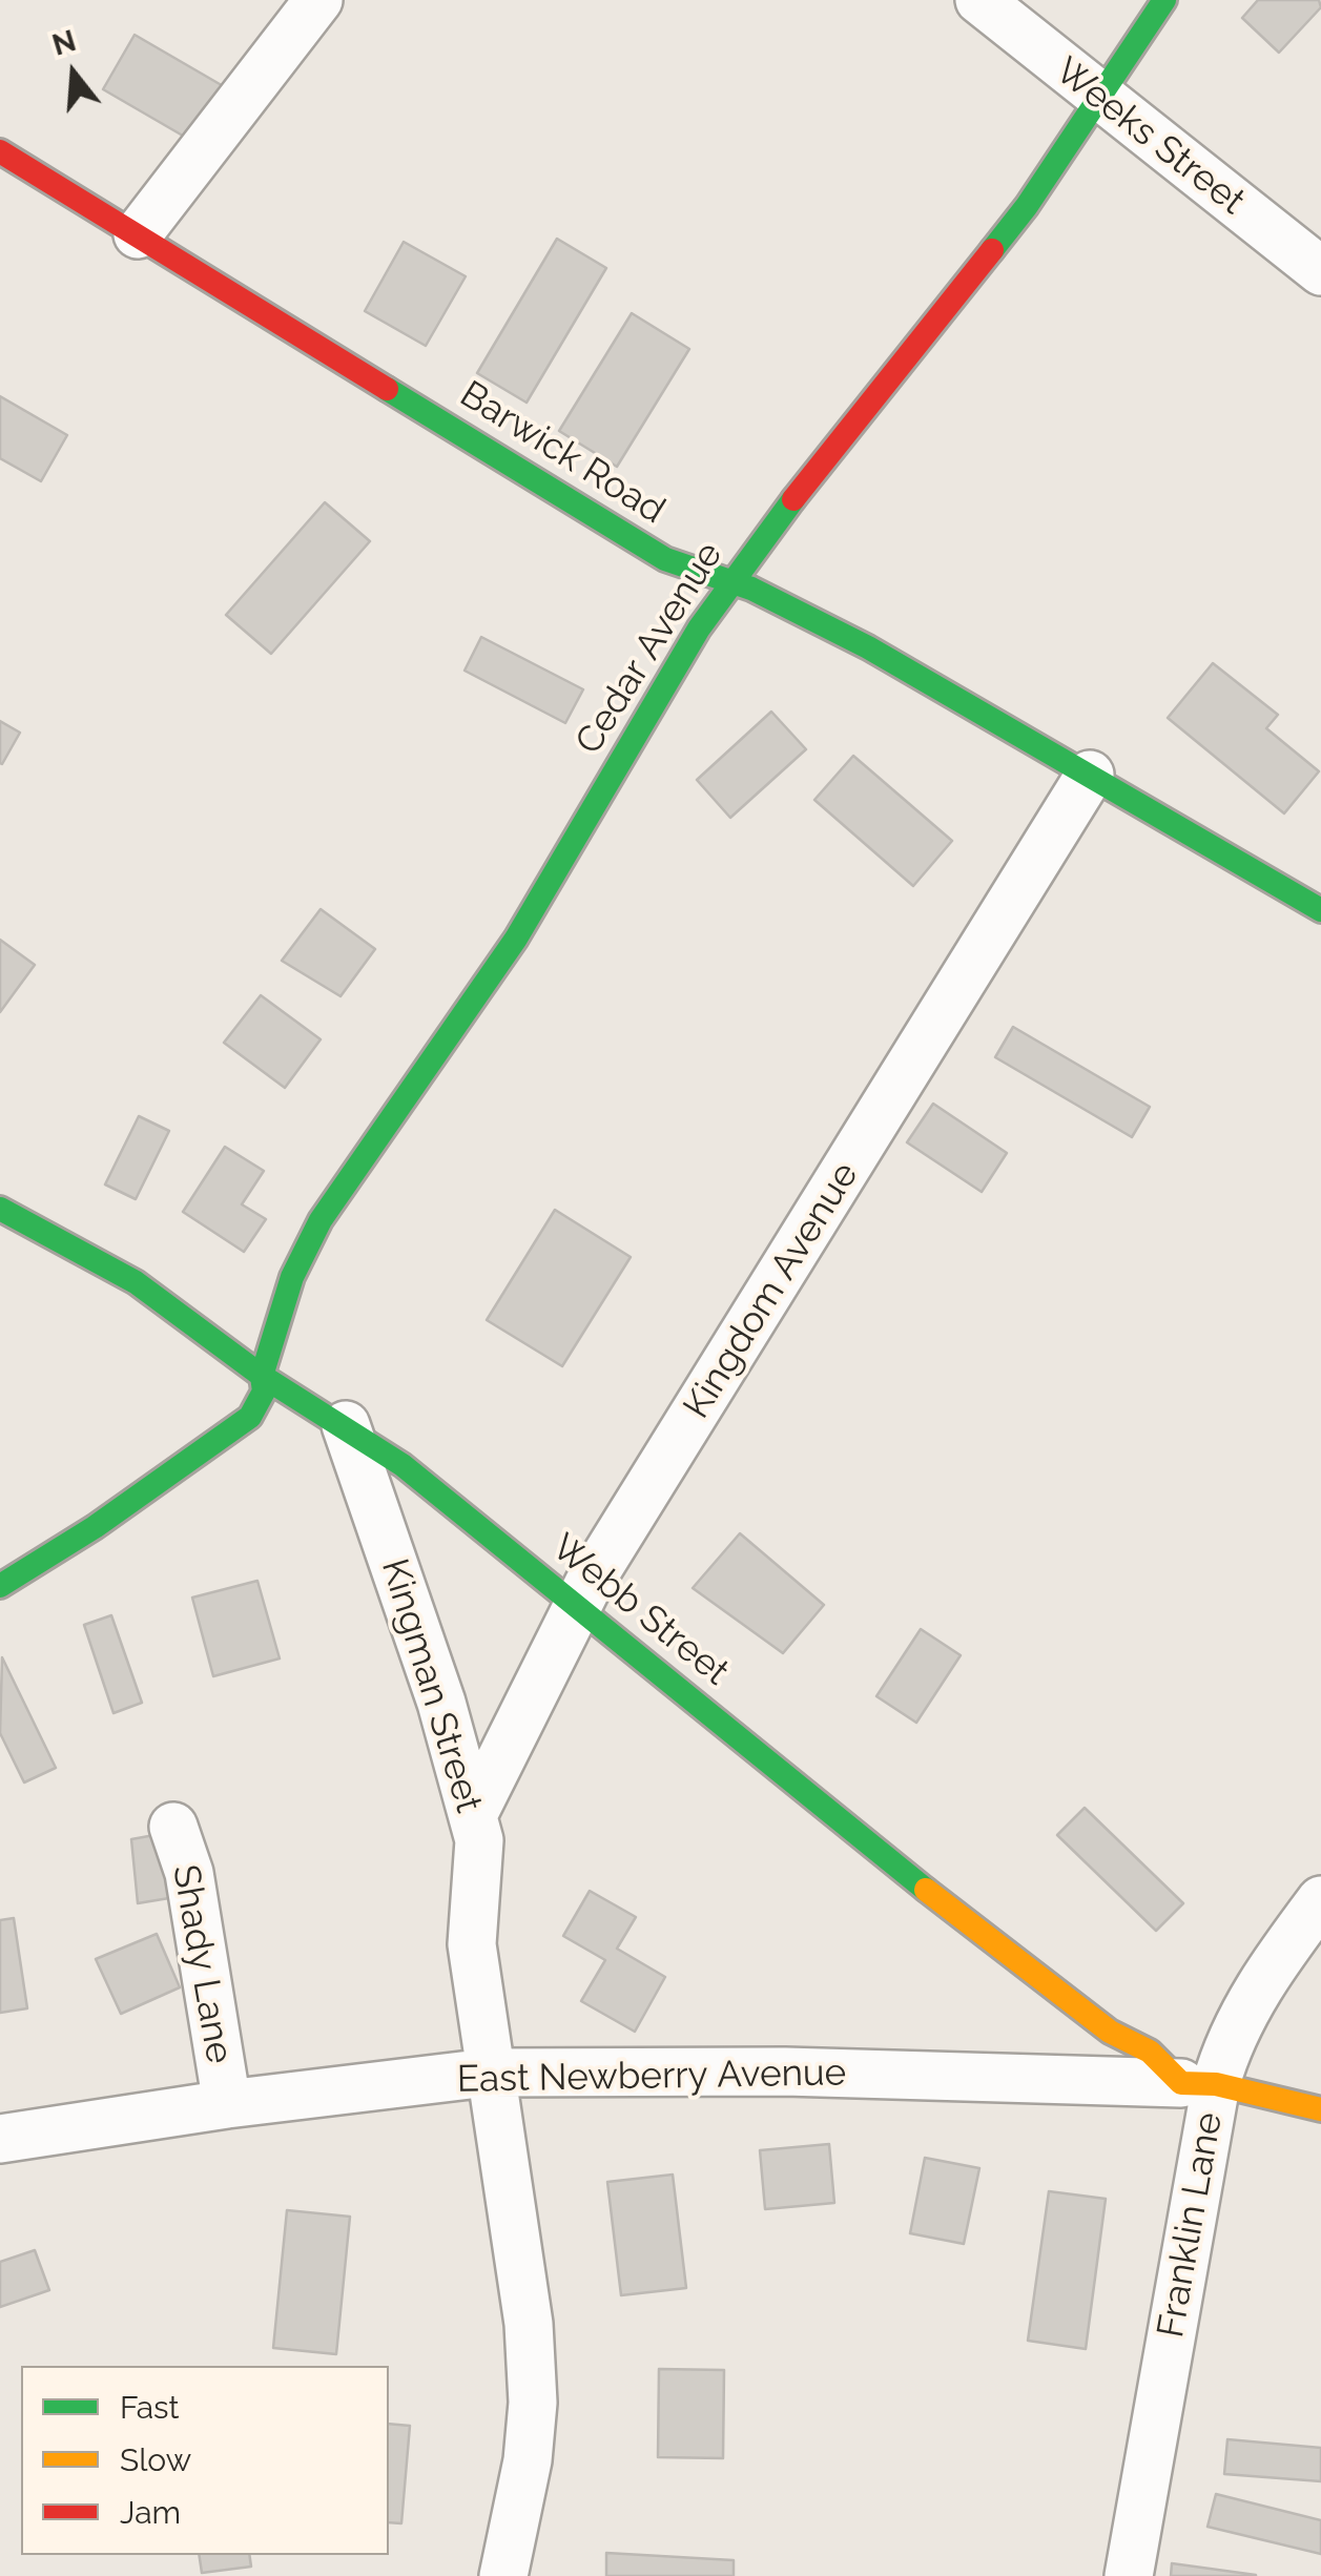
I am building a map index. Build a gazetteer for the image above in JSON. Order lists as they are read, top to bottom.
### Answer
{
  "streets": {
    "street": [
      "Weeks Street",
      "Barwick Road",
      "Cedar Avenue",
      "Kingdom Avenue",
      "Webb Street",
      "Kingman Street",
      "Shady Lane",
      "East Newberry Avenue",
      "Franklin Lane"
    ]
  },
  "crossings": [
    ["Weeks Street", "Cedar Avenue"],
    ["Barwick Road", "Cedar Avenue"],
    ["Barwick Road", "Kingdom Avenue"],
    ["Cedar Avenue", "Webb Street"],
    ["Kingdom Avenue", "Webb Street"],
    ["Kingdom Avenue", "Kingman Street"],
    ["Webb Street", "Kingman Street"],
    ["Webb Street", "East Newberry Avenue"],
    ["Webb Street", "Franklin Lane"],
    ["Kingman Street", "East Newberry Avenue"],
    ["Shady Lane", "East Newberry Avenue"],
    ["East Newberry Avenue", "Franklin Lane"]
  ],
  "legend": ["Fast", "Slow", "Jam"],
  "north": "top"
}
